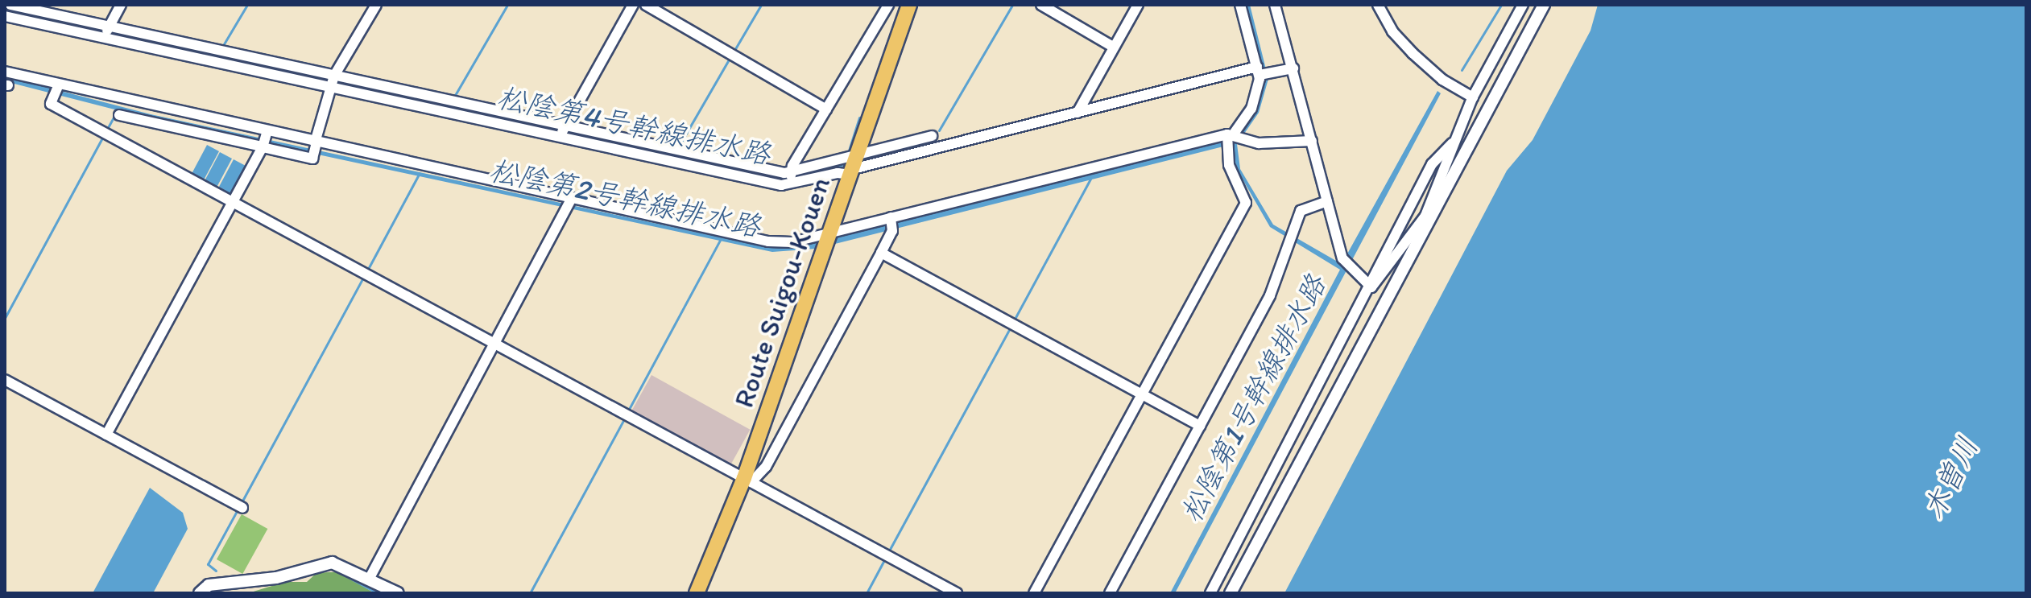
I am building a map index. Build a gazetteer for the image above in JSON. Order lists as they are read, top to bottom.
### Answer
{
  "streets": {
    "main road": ["Route Suigou-Kouen"]
  },
  "water": [
    "松陰第4号幹線排水路",
    "松陰第2号幹線排水路",
    "松陰第1号幹線排水路",
    "木曽川"
  ]
}
